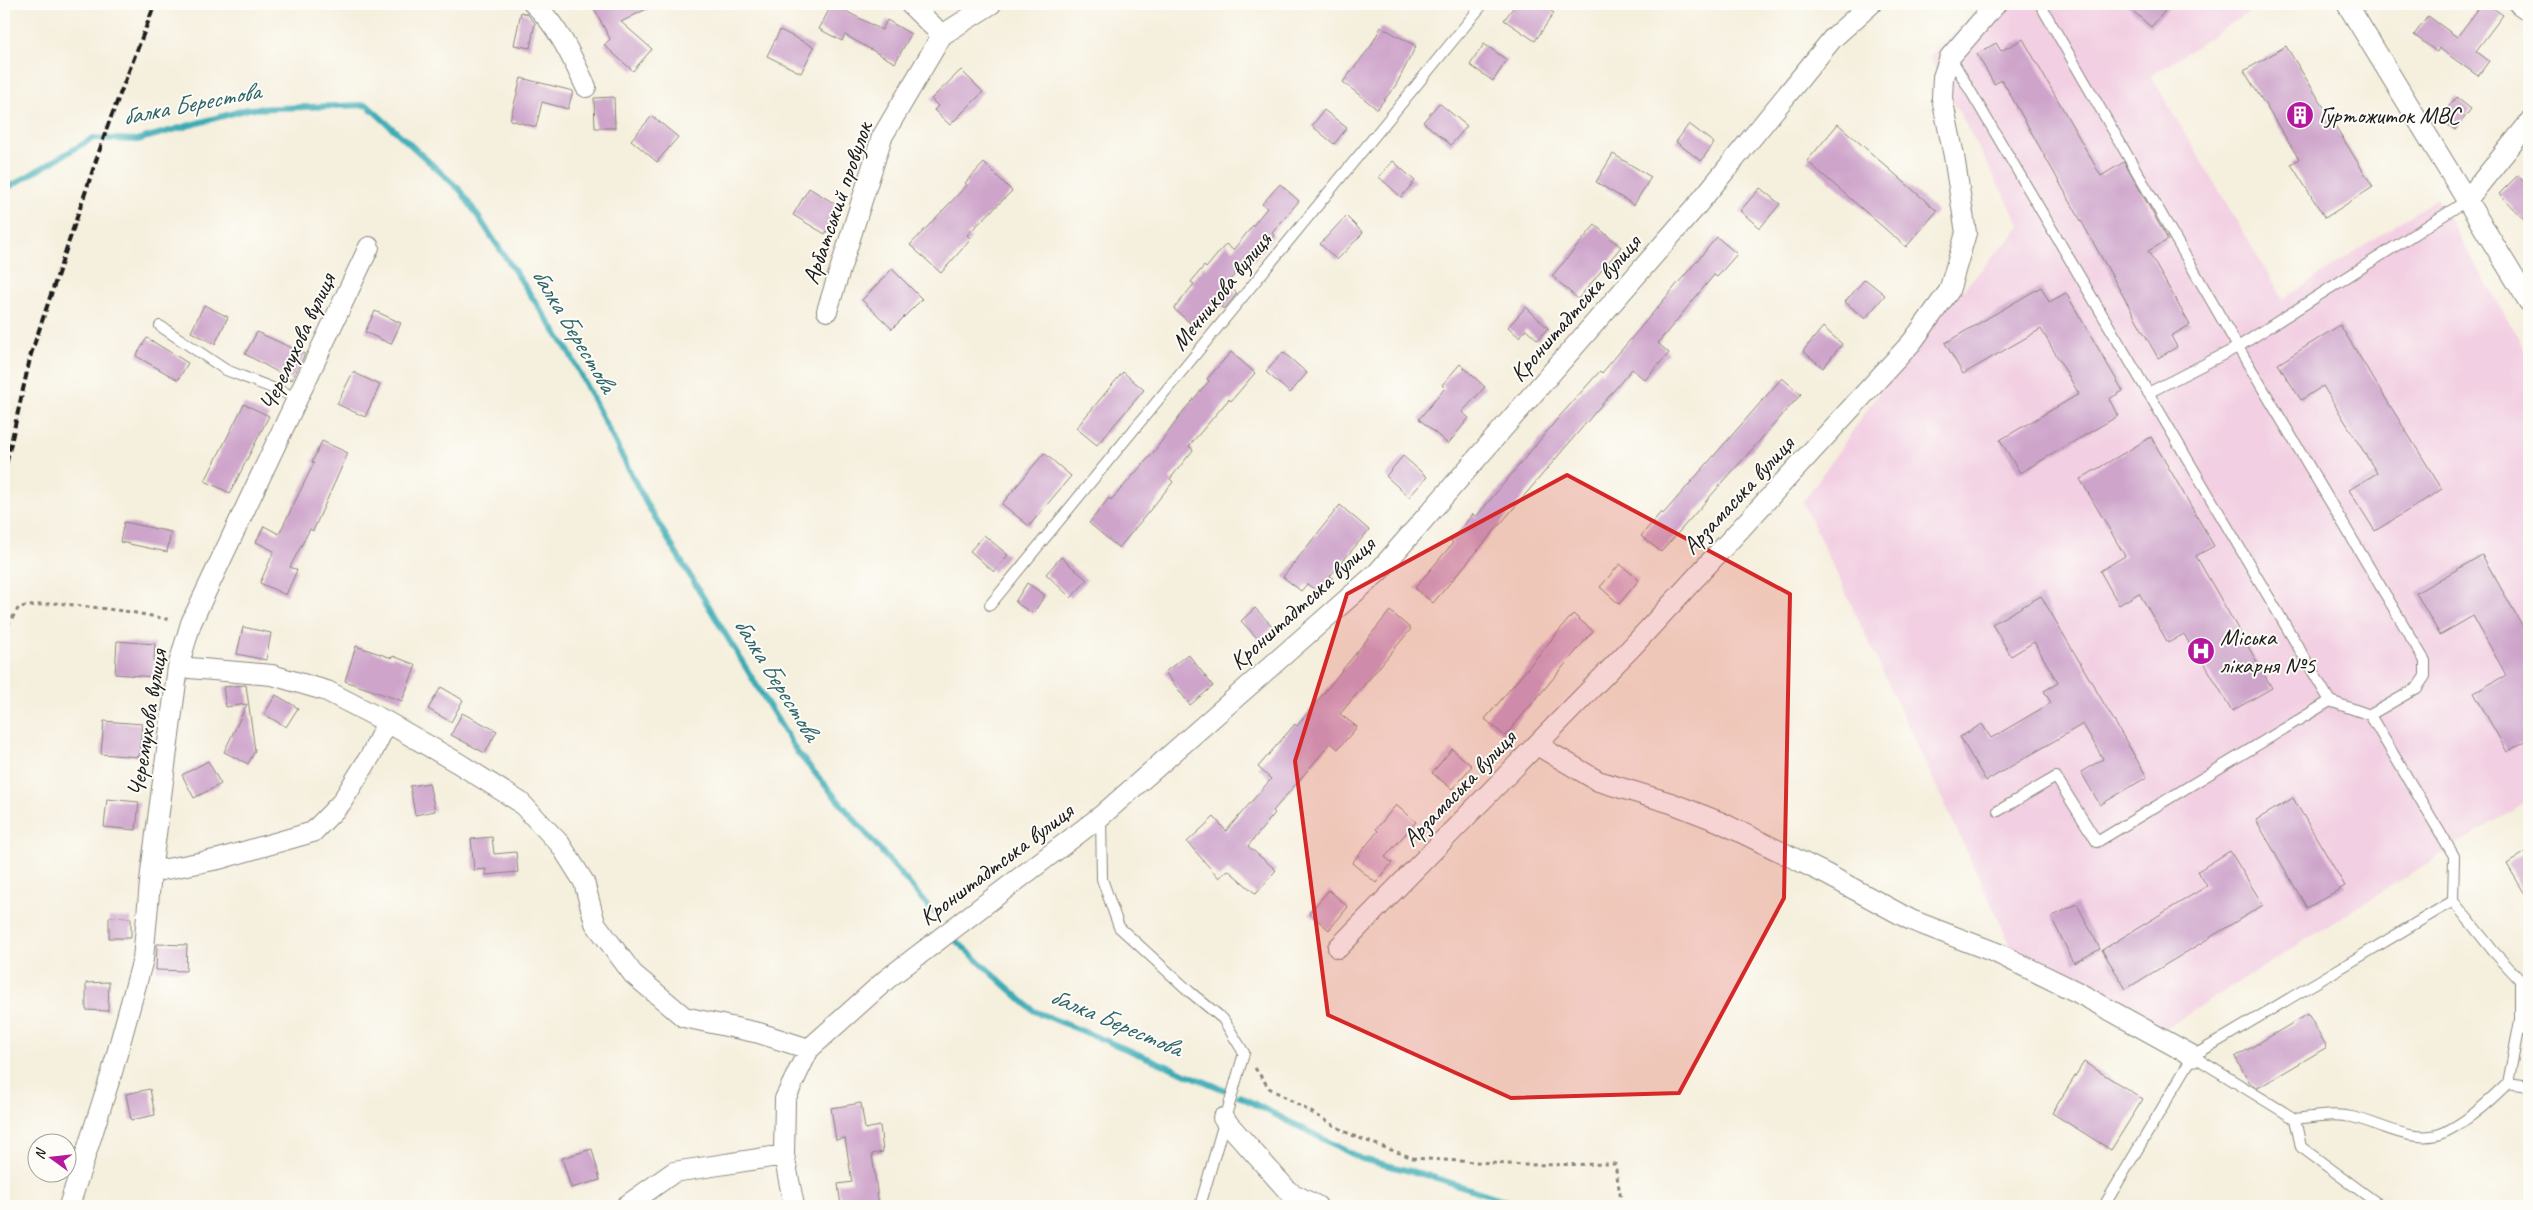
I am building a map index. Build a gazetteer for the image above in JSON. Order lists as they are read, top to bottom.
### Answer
{
  "streets": {
    "street": [
      "Арбатський провулок",
      "Кронштадтська вулиця",
      "Черемухова вулиця",
      "Арзамаська вулиця"
    ],
    "lane": ["Мечникова вулиця"]
  },
  "water": ["балка Берестова"],
  "places": {
    "building": ["Гуртожиток МВС"],
    "hospital": ["Міська лікарня №5"]
  },
  "north": "left"
}
